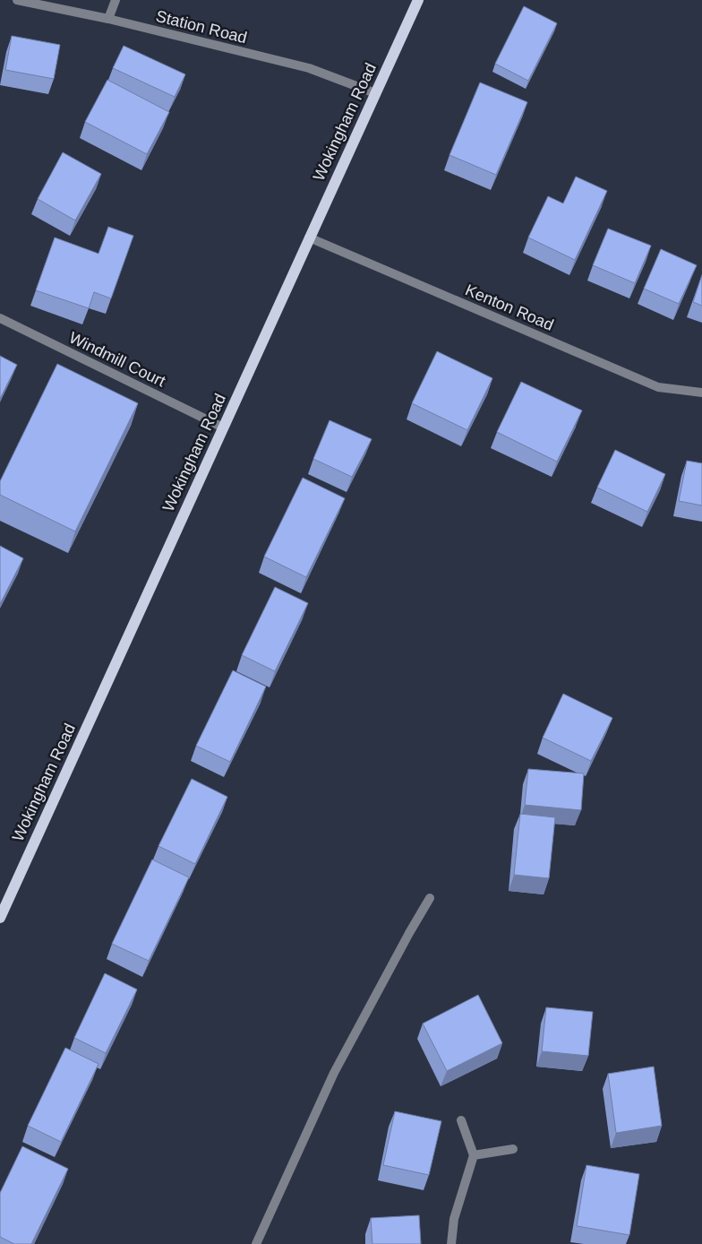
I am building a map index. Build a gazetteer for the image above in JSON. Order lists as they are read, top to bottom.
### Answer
{
  "streets": {
    "main road": ["Wokingham Road"],
    "street": ["Station Road", "Kenton Road", "Windmill Court"]
  },
  "crossings": [
    ["Station Road", "Wokingham Road"],
    ["Wokingham Road", "Kenton Road"],
    ["Wokingham Road", "Windmill Court"]
  ]
}
